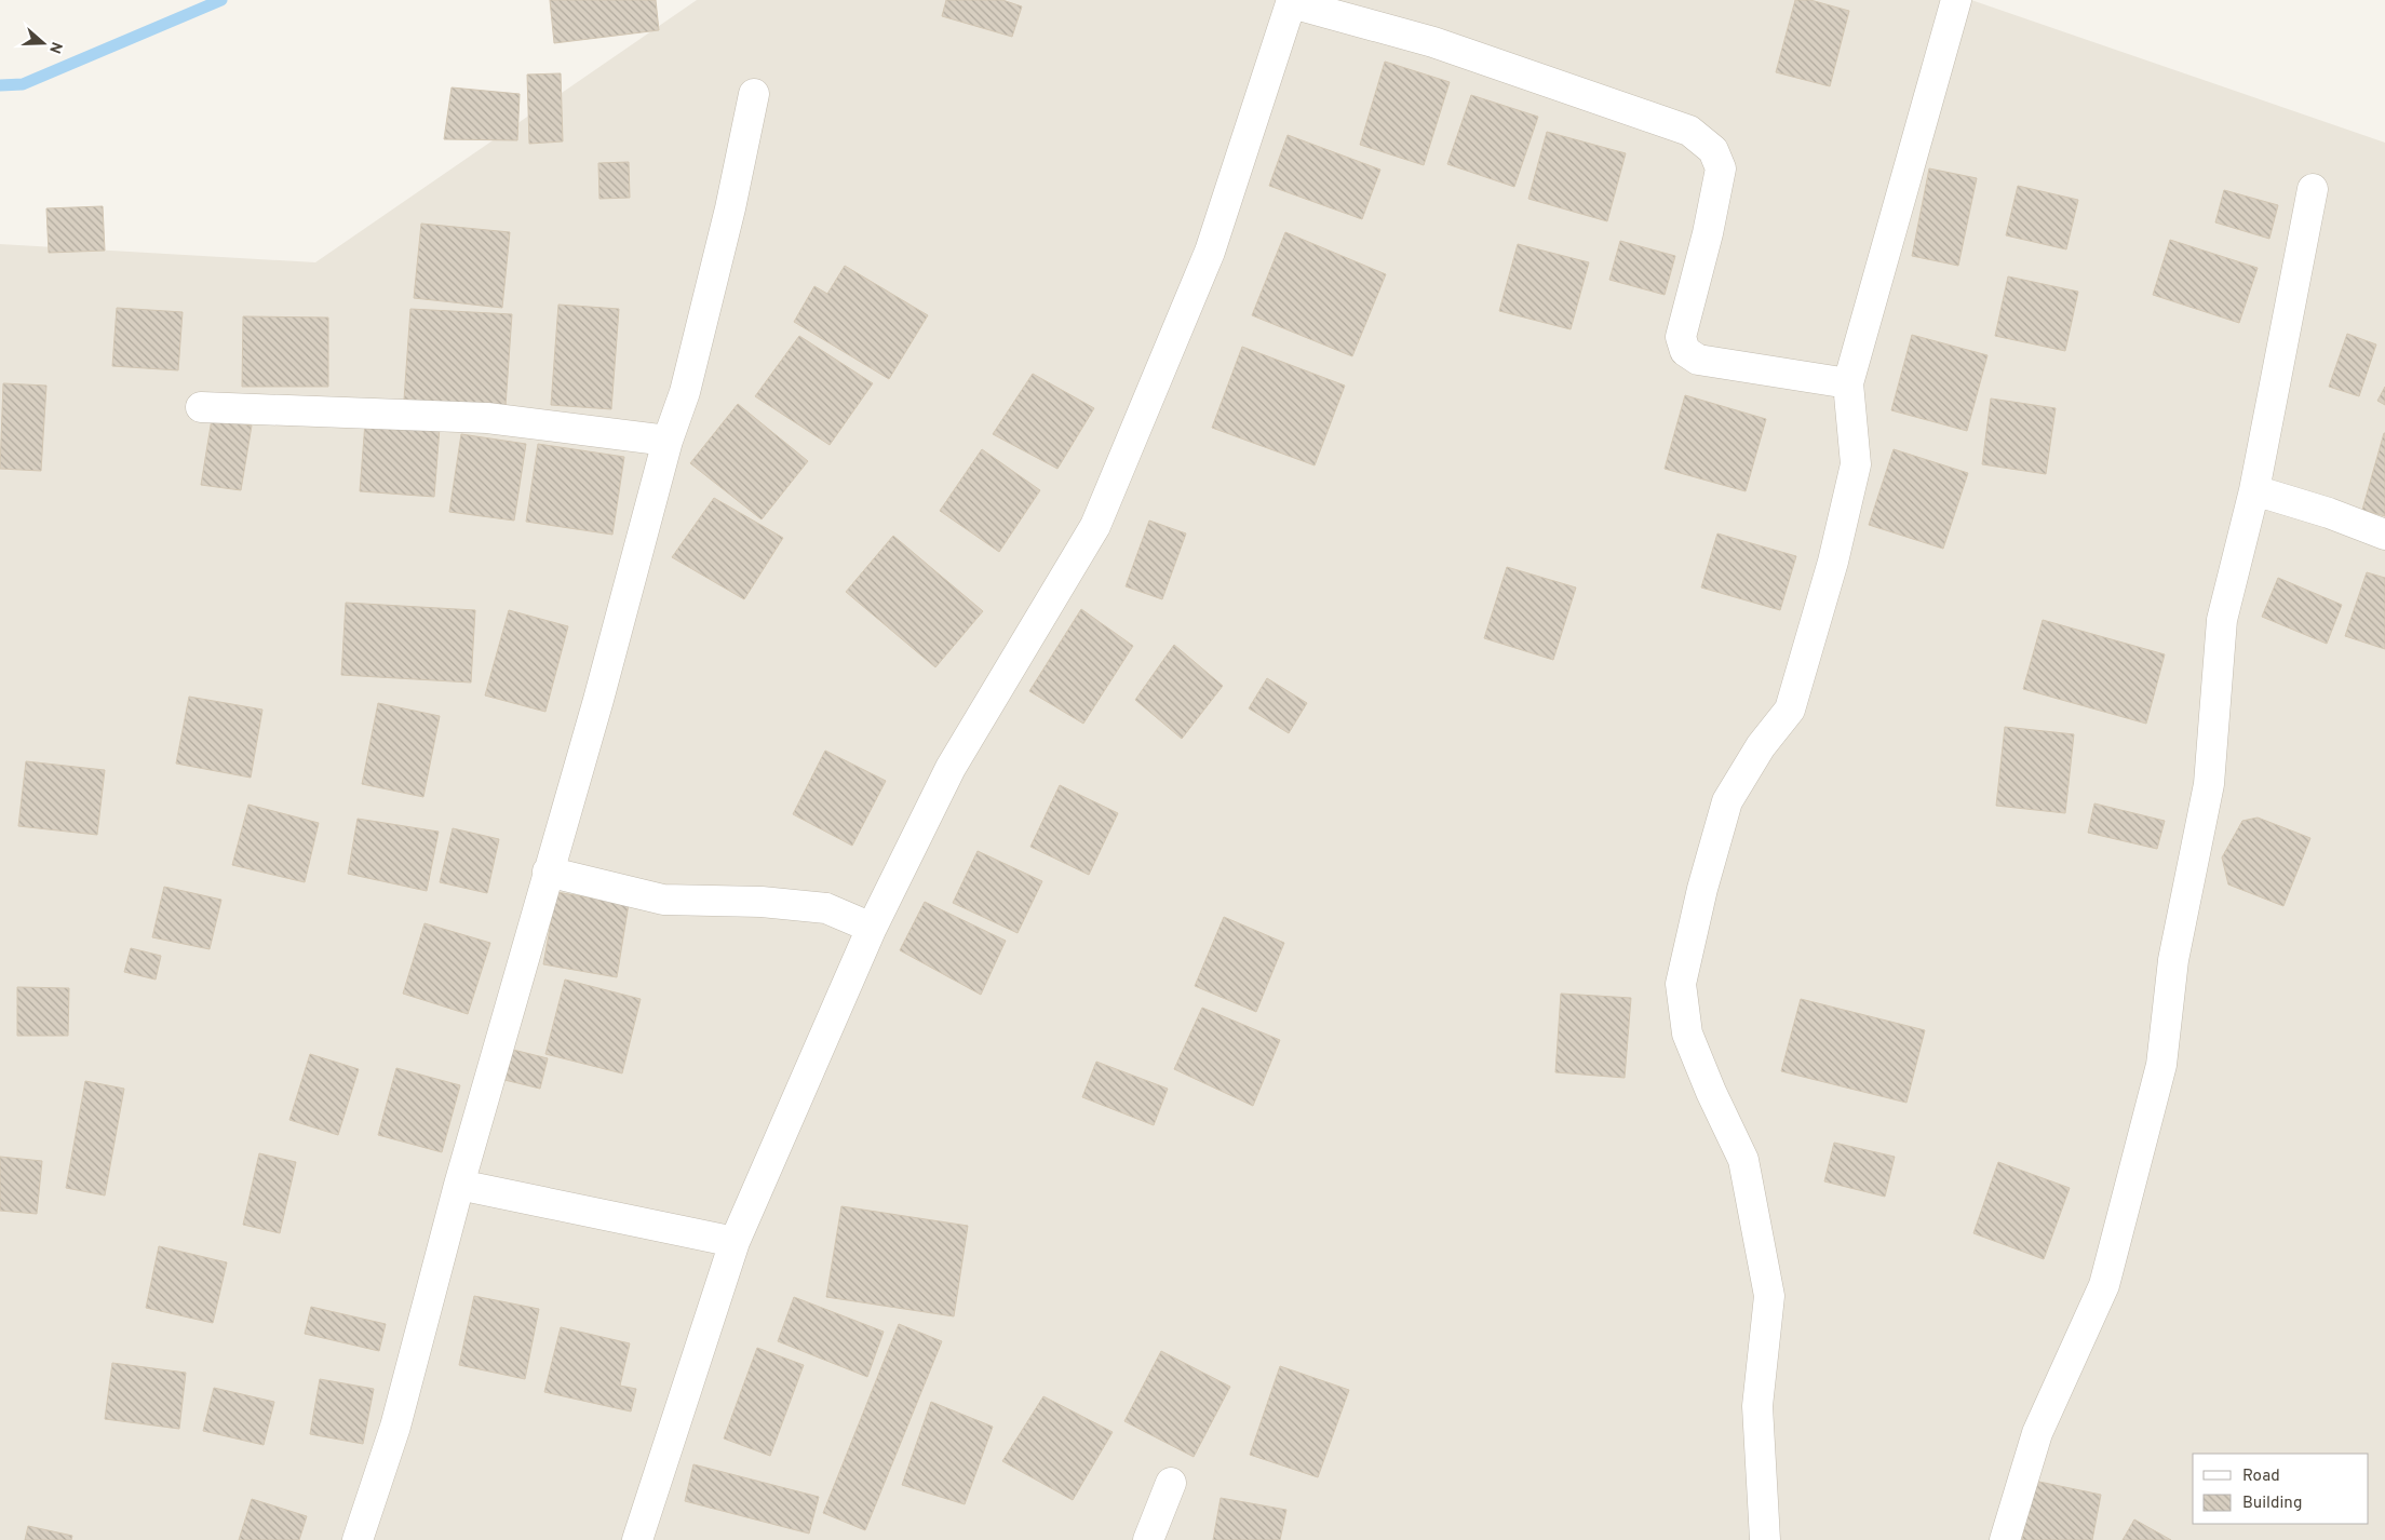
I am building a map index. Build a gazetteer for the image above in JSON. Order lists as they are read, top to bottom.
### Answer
{
  "legend": ["Road", "Building"],
  "north": "right"
}
